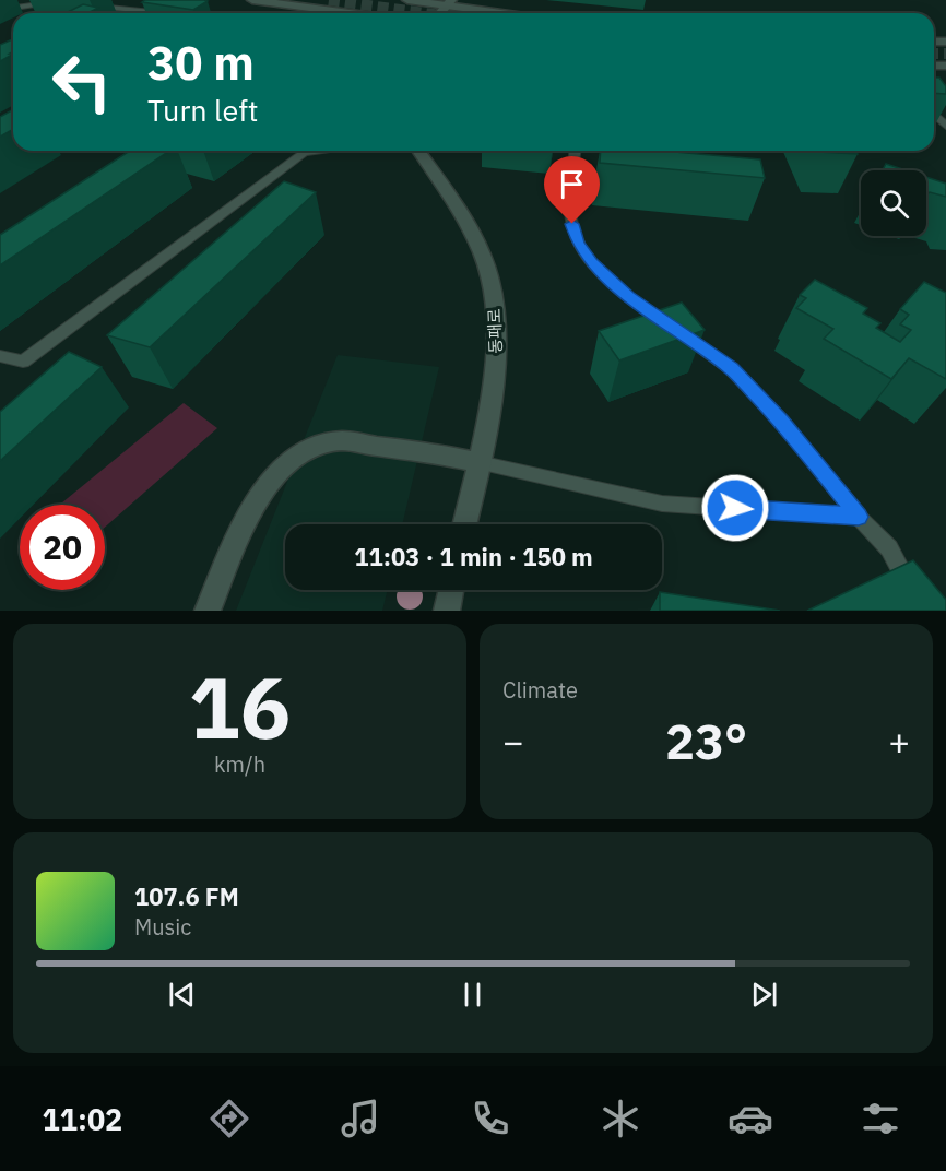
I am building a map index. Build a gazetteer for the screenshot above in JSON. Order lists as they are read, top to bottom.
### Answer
{
  "streets": {
    "street": ["동패로"]
  },
  "page": {
    "turn": ["30 m", "Turn left"],
    "limit": "20",
    "trip": "11:03 · 1 min · 150 m",
    "tile": [
      ["16", "km/h"],
      "Climate"
    ],
    "heat": ["−", "23°", "+"],
    "song": ["107.6 FM", "Music"],
    "tabs": "11:02"
  }
}
